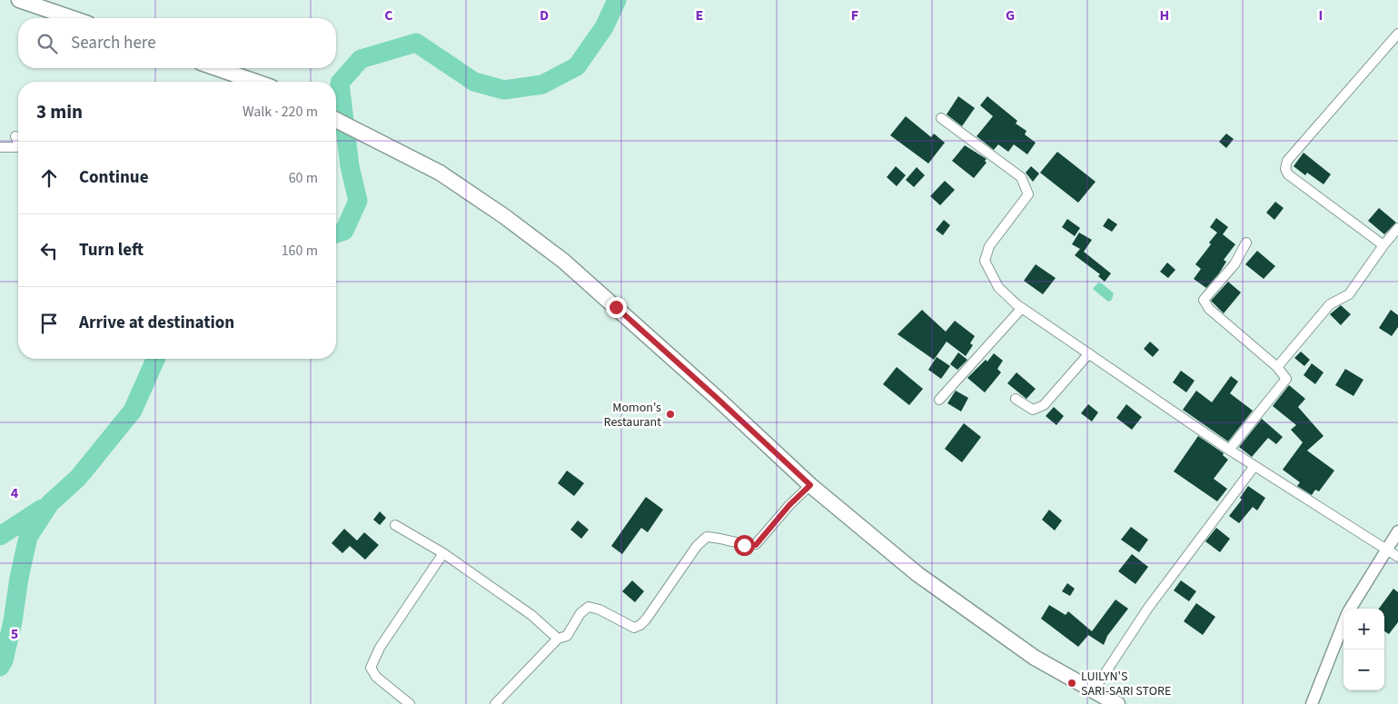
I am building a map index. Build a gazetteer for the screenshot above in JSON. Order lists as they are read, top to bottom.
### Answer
{
  "places": ["Momon's Restaurant", "LUILYN'S SARI-SARI STORE"],
  "page": {
    "search": "Search here",
    "heading": ["3 min", "Walk · 220 m"],
    "list": [
      ["Continue", "60 m"],
      ["Turn left", "160 m"],
      "Arrive at destination"
    ],
    "map_buttons": ["+", "−"]
  },
  "grid": {
    "columns": [
      "C",
      "D",
      "E",
      "F",
      "G",
      "H",
      "I"
    ],
    "rows": ["4", "5"]
  }
}
